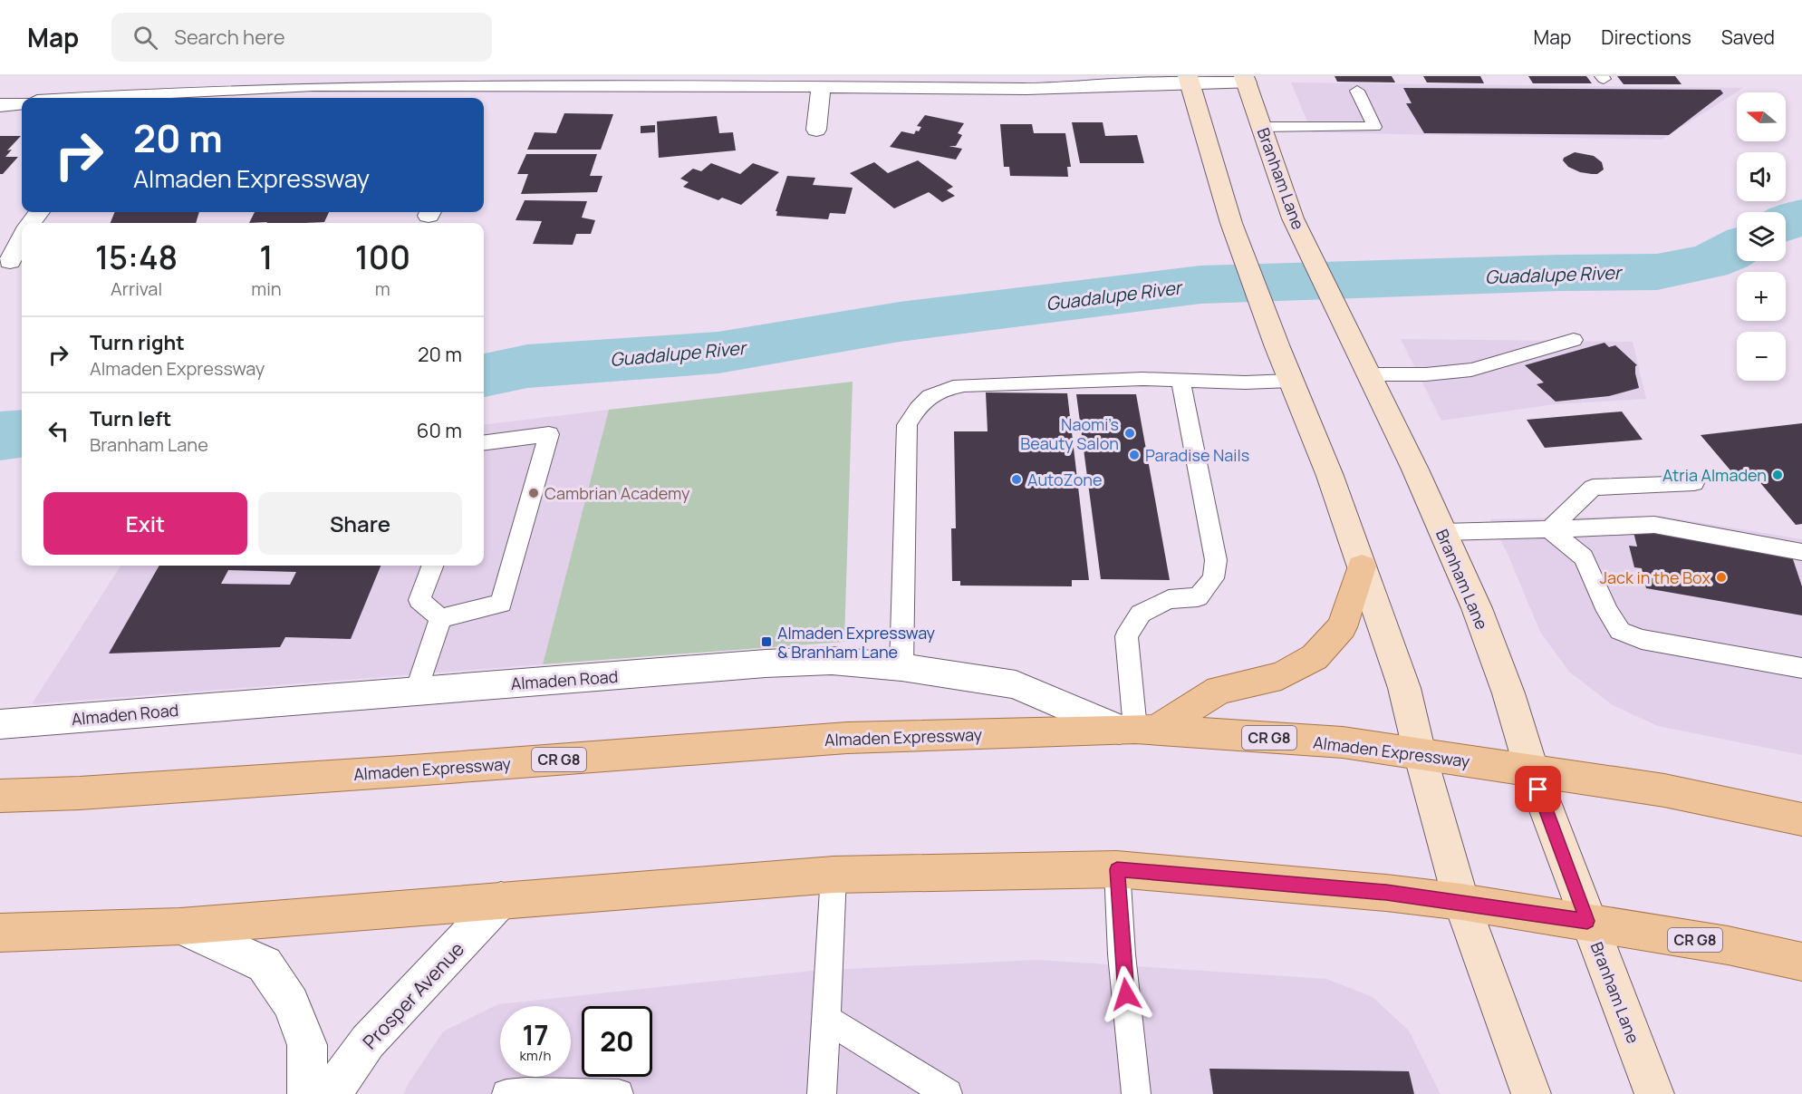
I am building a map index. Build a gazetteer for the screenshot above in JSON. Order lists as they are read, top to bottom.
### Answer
{
  "streets": {
    "main road": ["Branham Lane", "Almaden Expressway", "CR G8"],
    "street": ["Almaden Road", "Prosper Avenue"]
  },
  "crossings": [
    ["Branham Lane", "Almaden Expressway"],
    ["Branham Lane", "CR G8"],
    ["Almaden Road", "Almaden Expressway"],
    ["CR G8", "Prosper Avenue"]
  ],
  "water": ["Guadalupe River"],
  "places": {
    "other": [
      "Naomi’s Beauty Salon",
      "Paradise Nails",
      "Atria Almaden",
      "AutoZone",
      "Cambrian Academy",
      "Jack in the Box"
    ],
    "transit": ["Almaden Expressway & Branham Lane"]
  },
  "north": "left",
  "page": {
    "header": "Map",
    "search": "Search here",
    "nav": ["Map", "Directions", "Saved"],
    "map_buttons": ["+", "−"],
    "turn": ["20 m", "Almaden Expressway"],
    "eta": [
      "15:48",
      "Arrival",
      "1",
      "min",
      "100",
      "m"
    ],
    "list": [
      {
        "name": "Turn right",
        "note": "Almaden Expressway",
        "value": "20 m"
      },
      {
        "name": "Turn left",
        "note": "Branham Lane",
        "value": "60 m"
      }
    ],
    "buttons": ["Exit", "Share"],
    "speed": "17 km/h",
    "limit": "20"
  }
}
